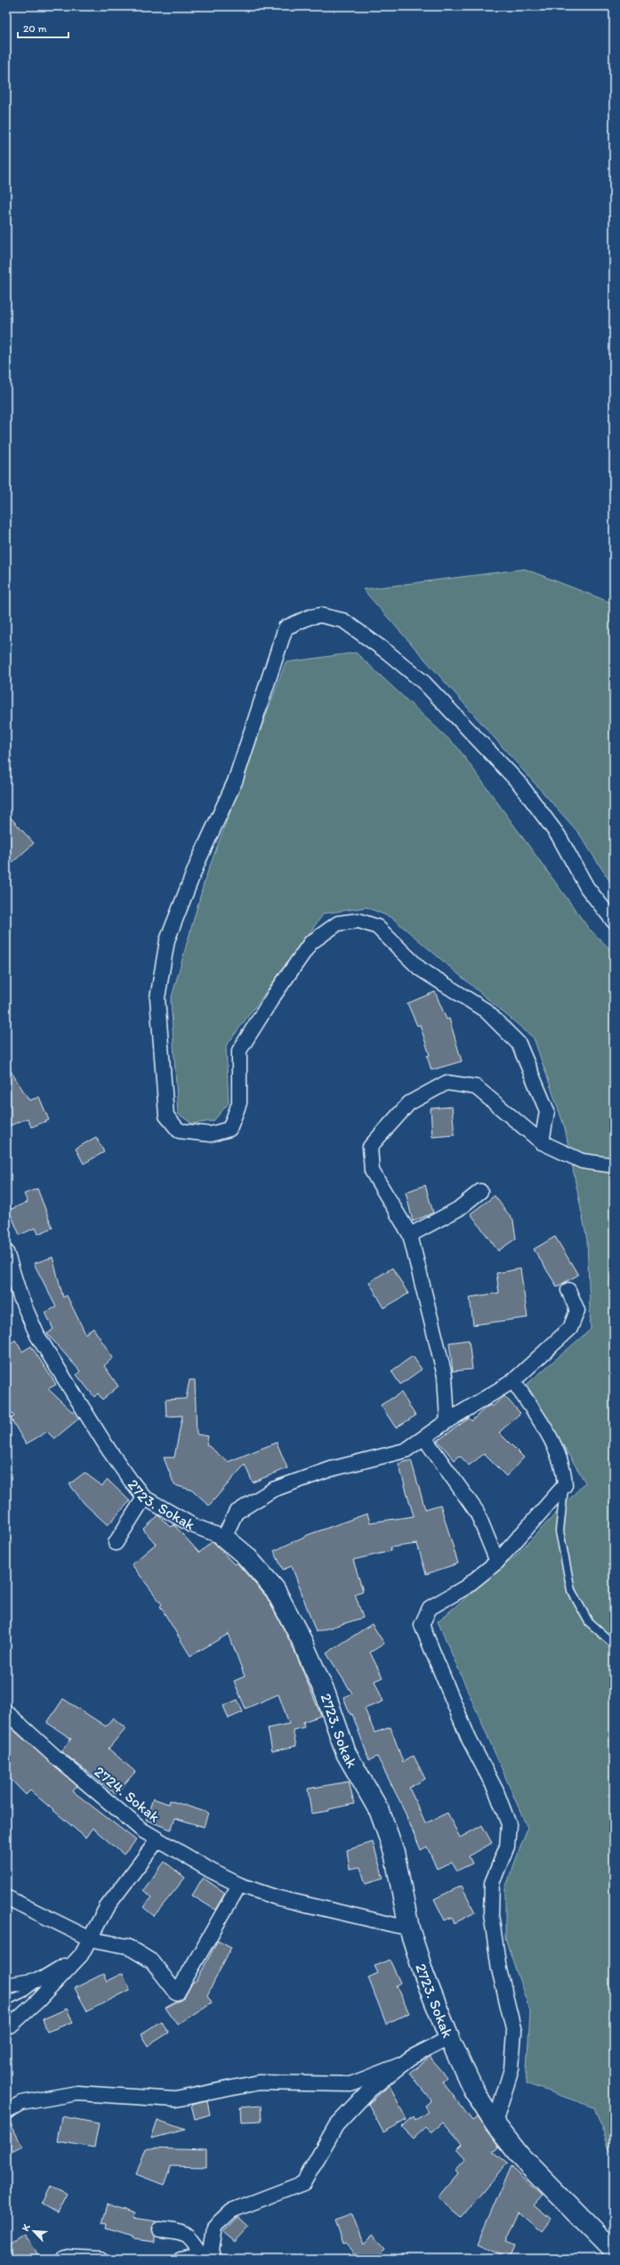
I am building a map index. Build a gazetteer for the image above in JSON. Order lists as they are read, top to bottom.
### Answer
{
  "streets": {
    "street": ["2723. Sokak", "2724. Sokak"]
  },
  "crossings": [
    ["2723. Sokak", "2724. Sokak"]
  ],
  "scale_bar": "20 m",
  "north": "top left"
}
